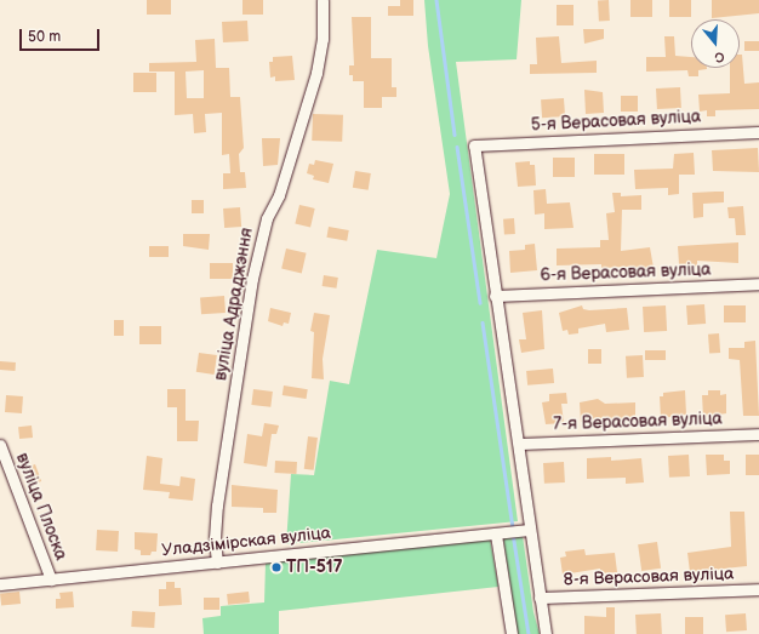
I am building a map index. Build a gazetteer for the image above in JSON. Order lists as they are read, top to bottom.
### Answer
{
  "streets": {
    "street": [
      "5-я Верасовая вуліца",
      "6-я Верасовая вуліца",
      "вуліца Адраджэння",
      "7-я Верасовая вуліца",
      "вуліца Плоска",
      "Уладзімірская вуліца",
      "8-я Верасовая вуліца"
    ]
  },
  "crossings": [
    ["5-я Верасовая вуліца", "6-я Верасовая вуліца"],
    ["вуліца Адраджэння", "Уладзімірская вуліца"],
    ["вуліца Плоска", "Уладзімірская вуліца"]
  ],
  "places": ["ТП-517"],
  "scale_bar": "50 m",
  "north": "bottom"
}
